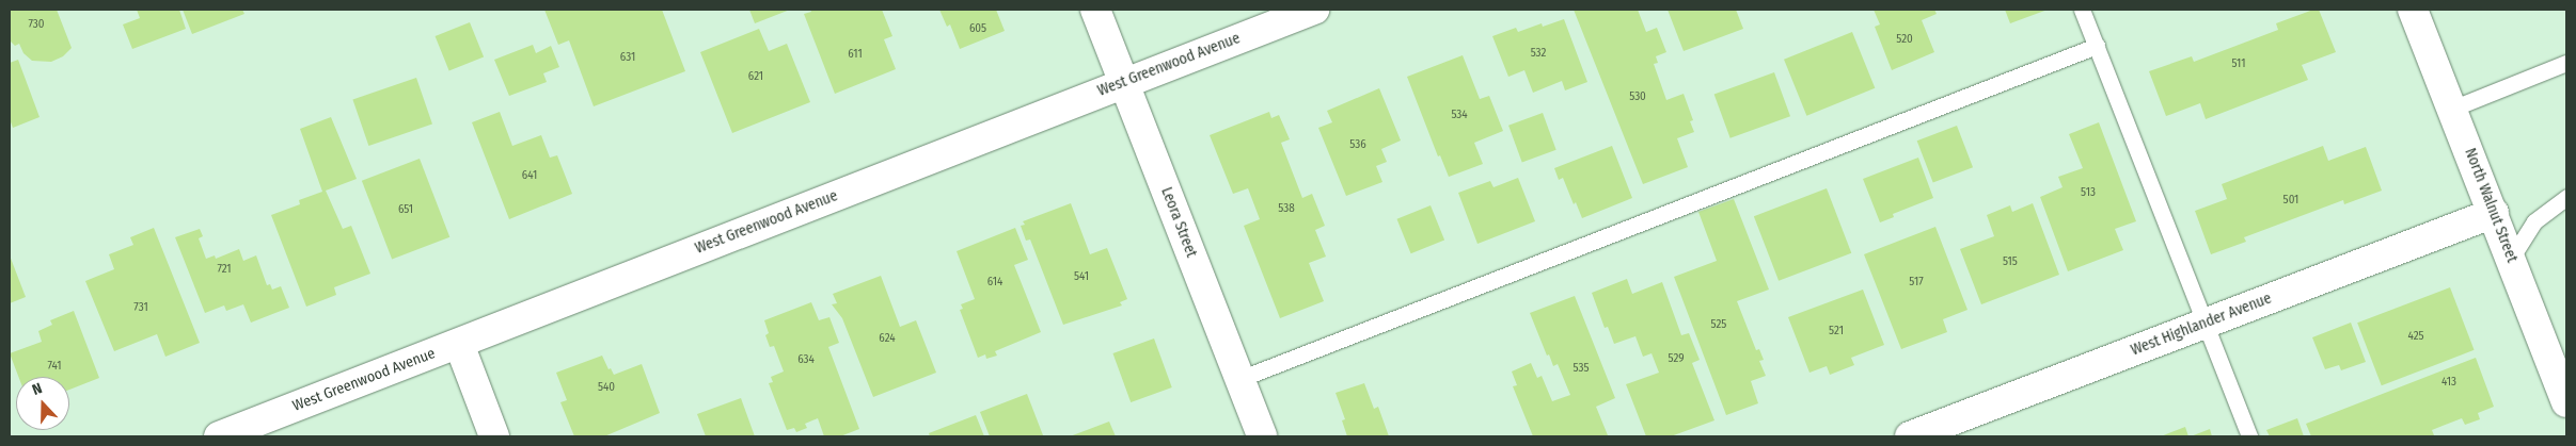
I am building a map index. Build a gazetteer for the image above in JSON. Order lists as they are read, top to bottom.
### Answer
{
  "streets": {
    "street": [
      "West Greenwood Avenue",
      "North Walnut Street",
      "Leora Street",
      "West Highlander Avenue"
    ]
  },
  "crossings": [
    ["West Greenwood Avenue", "Leora Street"],
    ["North Walnut Street", "West Highlander Avenue"]
  ],
  "house_numbers": [
    "730",
    "605",
    "520",
    "532",
    "611",
    "631",
    "511",
    "621",
    "530",
    "534",
    "536",
    "641",
    "513",
    "501",
    "538",
    "651",
    "515",
    "721",
    "541",
    "614",
    "517",
    "731",
    "525",
    "521",
    "425",
    "624",
    "529",
    "634",
    "741",
    "535",
    "413",
    "540"
  ],
  "north": "top"
}
